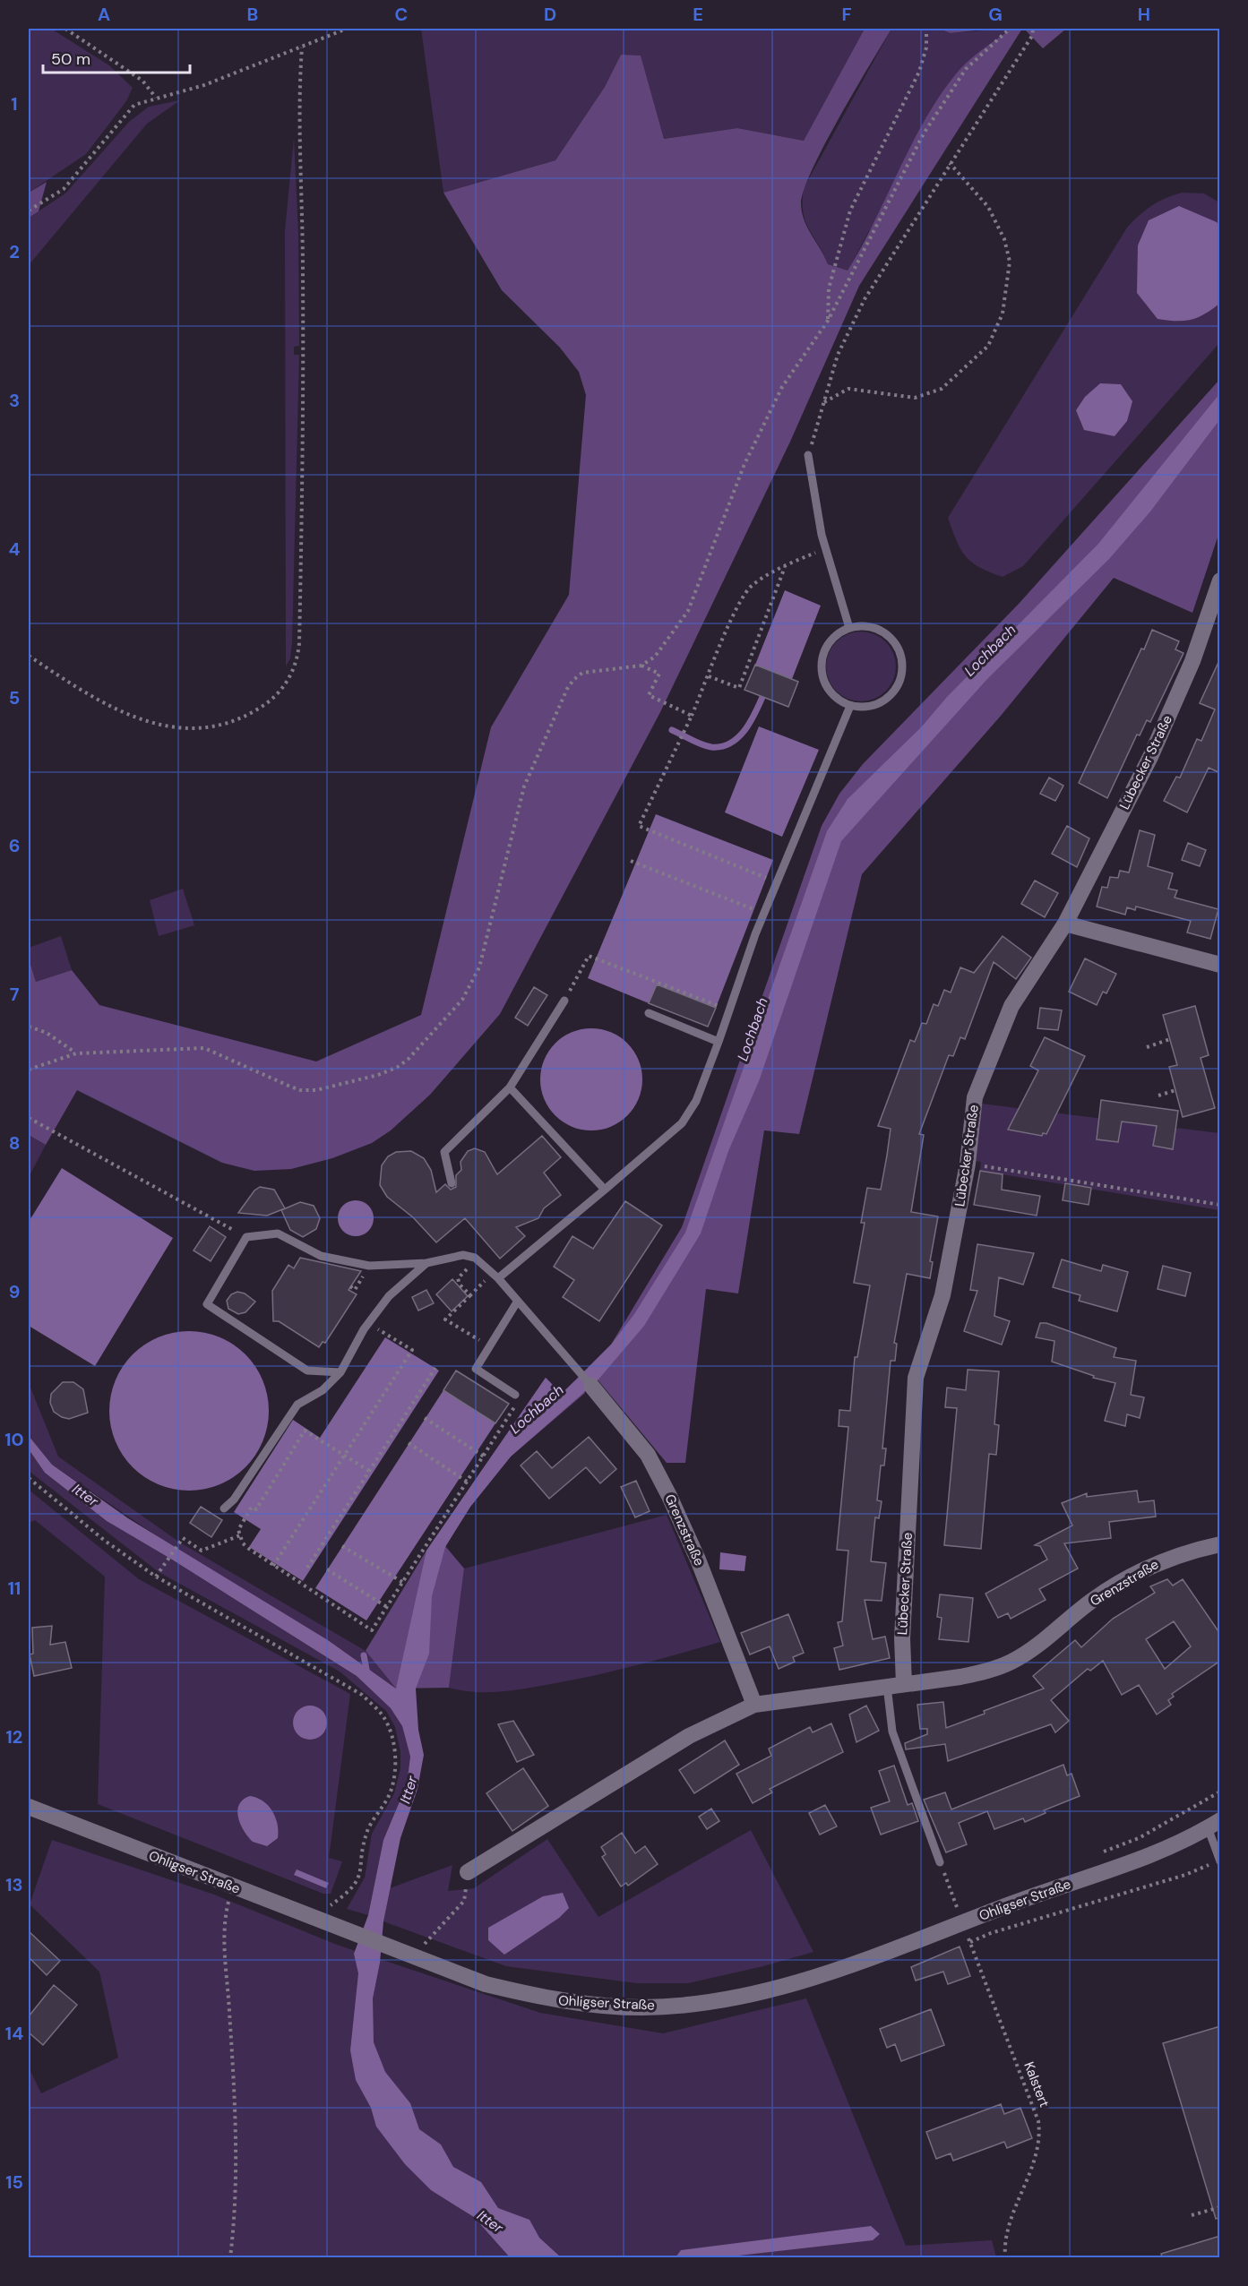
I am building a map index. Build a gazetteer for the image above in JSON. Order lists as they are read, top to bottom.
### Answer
{
  "streets": {
    "street": ["Lübecker Straße", "Grenzstraße", "Ohligser Straße"],
    "path": ["Kalstert"]
  },
  "crossings": [
    ["Lübecker Straße", "Grenzstraße"],
    ["Ohligser Straße", "Kalstert"]
  ],
  "water": ["Lochbach", "Itter"],
  "scale_bar": "50 m",
  "grid": {
    "columns": [
      "A",
      "B",
      "C",
      "D",
      "E",
      "F",
      "G",
      "H"
    ],
    "rows": [
      "1",
      "2",
      "3",
      "4",
      "5",
      "6",
      "7",
      "8",
      "9",
      "10",
      "11",
      "12",
      "13",
      "14",
      "15"
    ]
  }
}
